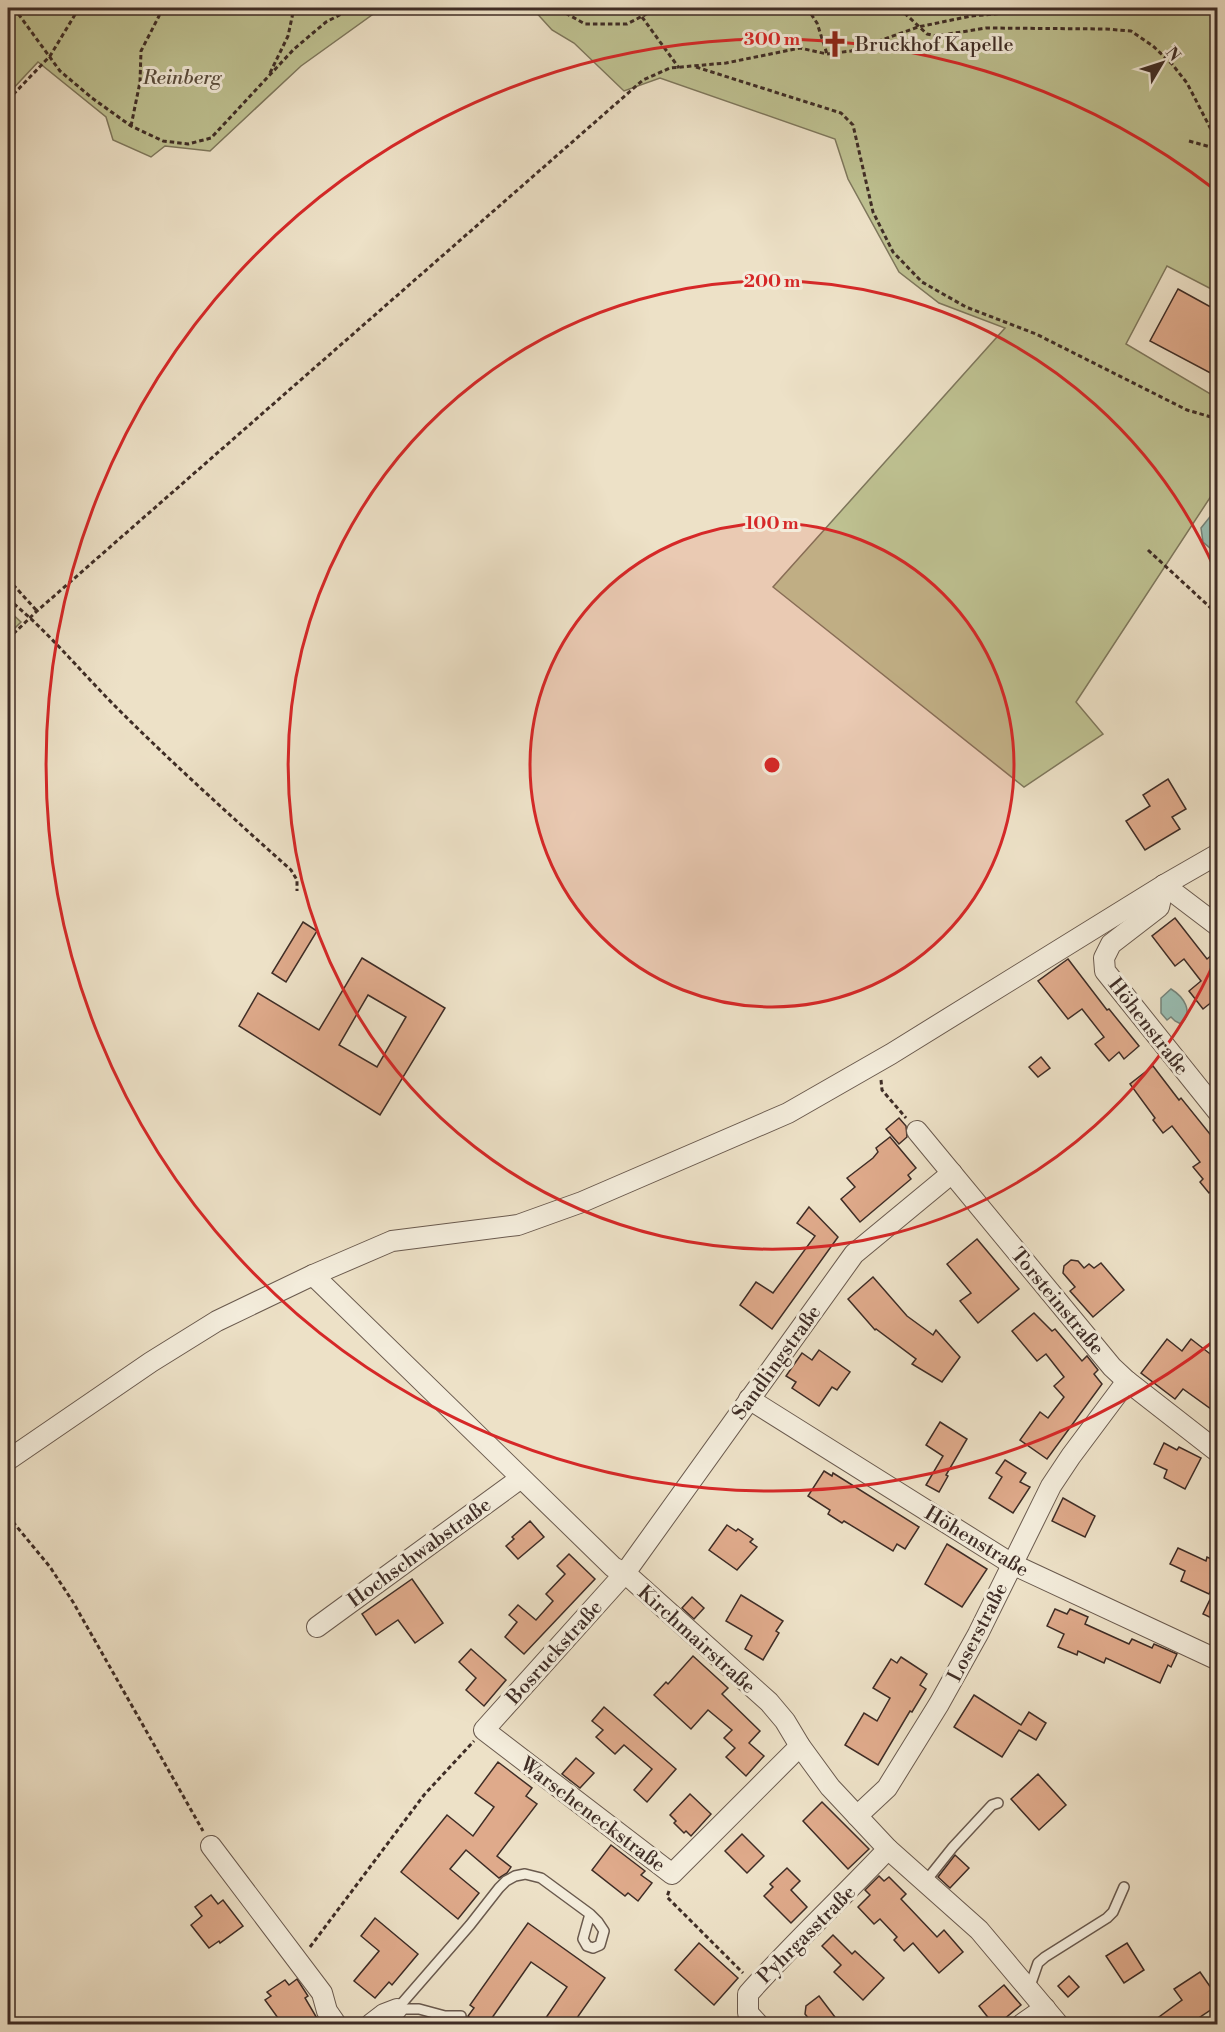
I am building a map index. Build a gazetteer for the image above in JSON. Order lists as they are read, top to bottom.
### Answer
{
  "streets": {
    "street": [
      "Höhenstraße",
      "Torsteinstraße",
      "Sandlingstraße",
      "Hochschwabstraße",
      "Loserstraße",
      "Kirchmairstraße",
      "Bosruckstraße",
      "Warscheneckstraße",
      "Pyhrgasstraße"
    ]
  },
  "crossings": [
    ["Höhenstraße", "Sandlingstraße"],
    ["Höhenstraße", "Loserstraße"],
    ["Torsteinstraße", "Sandlingstraße"],
    ["Torsteinstraße", "Loserstraße"],
    ["Sandlingstraße", "Kirchmairstraße"],
    ["Sandlingstraße", "Bosruckstraße"],
    ["Hochschwabstraße", "Kirchmairstraße"],
    ["Loserstraße", "Kirchmairstraße"],
    ["Kirchmairstraße", "Bosruckstraße"],
    ["Kirchmairstraße", "Warscheneckstraße"],
    ["Kirchmairstraße", "Pyhrgasstraße"],
    ["Bosruckstraße", "Warscheneckstraße"]
  ],
  "parks": ["Reinberg"],
  "places": {
    "church": ["Bruckhof Kapelle"]
  },
  "north": "top right",
  "rings": ["300 m", "200 m", "100 m"]
}
